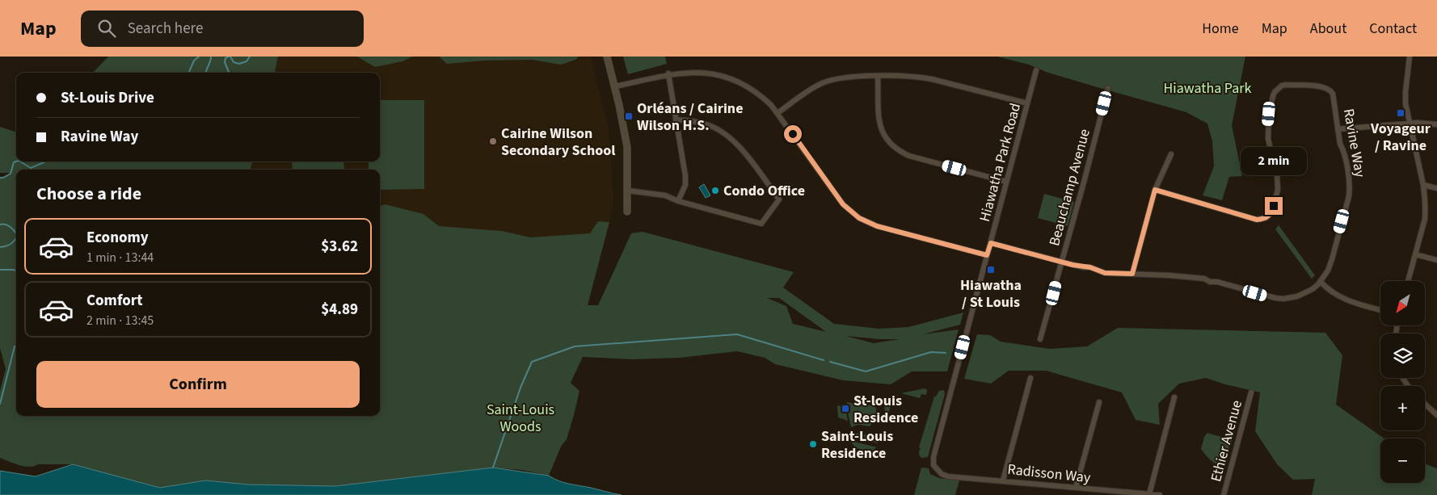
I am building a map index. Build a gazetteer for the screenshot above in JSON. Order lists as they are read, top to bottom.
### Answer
{
  "streets": {
    "street": [
      "Ravine Way",
      "Hiawatha Park Road",
      "Beauchamp Avenue",
      "Ethier Avenue",
      "Radisson Way"
    ]
  },
  "crossings": [
    ["Ravine Way", "Hiawatha Park Road"],
    ["Ravine Way", "Beauchamp Avenue"],
    ["Hiawatha Park Road", "Radisson Way"]
  ],
  "parks": ["Hiawatha Park", "Saint-Louis Woods"],
  "places": {
    "transit": [
      "Voyageur / Ravine",
      "Orléans / Cairine Wilson H.S.",
      "Hiawatha / St Louis",
      "St-louis Residence"
    ],
    "other": ["Cairine Wilson Secondary School", "Condo Office", "Saint-Louis Residence"]
  },
  "north": "bottom left",
  "page": {
    "header": "Map",
    "search": "Search here",
    "nav": [
      "Home",
      "Map",
      "About",
      "Contact"
    ],
    "banner": ["St-Louis Drive", "Ravine Way"],
    "bubble": "2 min",
    "heading": "Choose a ride",
    "list": [
      {
        "name": "Economy",
        "note": "1 min · 13:44",
        "value": "$3.62"
      },
      {
        "name": "Comfort",
        "note": "2 min · 13:45",
        "value": "$4.89"
      }
    ],
    "map_buttons": ["+", "−"],
    "buttons": "Confirm"
  }
}
